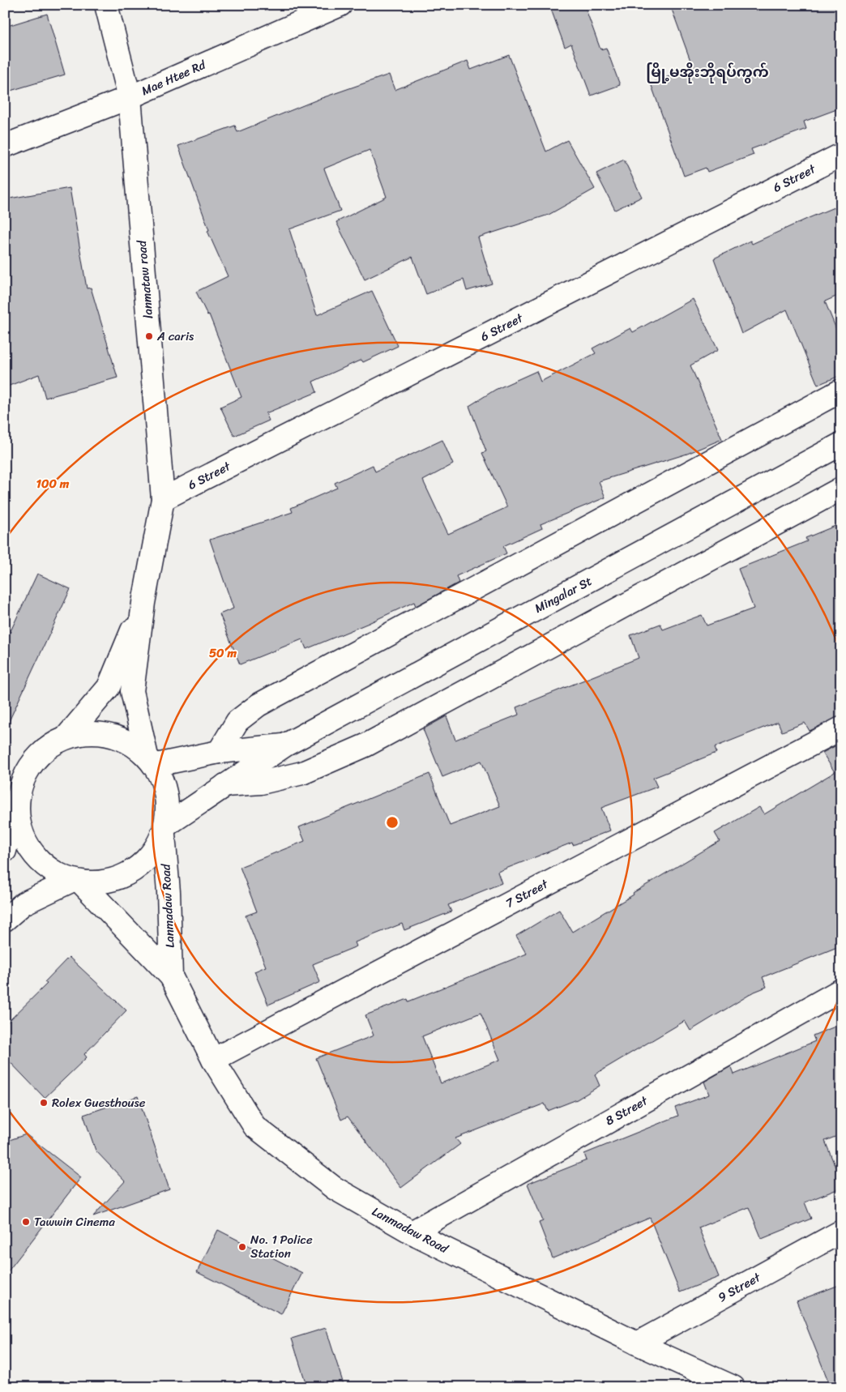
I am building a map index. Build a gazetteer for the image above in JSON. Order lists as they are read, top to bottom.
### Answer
{
  "streets": {
    "street": [
      "Mae Htee Rd",
      "6 Street",
      "lanmataw road",
      "Mingalar St",
      "7 Street",
      "Lanmadaw Road",
      "8 Street",
      "9 Street"
    ]
  },
  "crossings": [
    ["Mae Htee Rd", "lanmataw road"],
    ["6 Street", "lanmataw road"],
    ["lanmataw road", "Lanmadaw Road"],
    ["Mingalar St", "Lanmadaw Road"],
    ["7 Street", "Lanmadaw Road"],
    ["Lanmadaw Road", "8 Street"],
    ["Lanmadaw Road", "9 Street"]
  ],
  "districts": ["မြို့မအိုးဘိုရပ်ကွက်"],
  "places": [
    "A caris",
    "Rolex Guesthouse",
    "Tawwin Cinema",
    "No. 1 Police Station"
  ],
  "rings": ["100 m", "50 m"]
}
